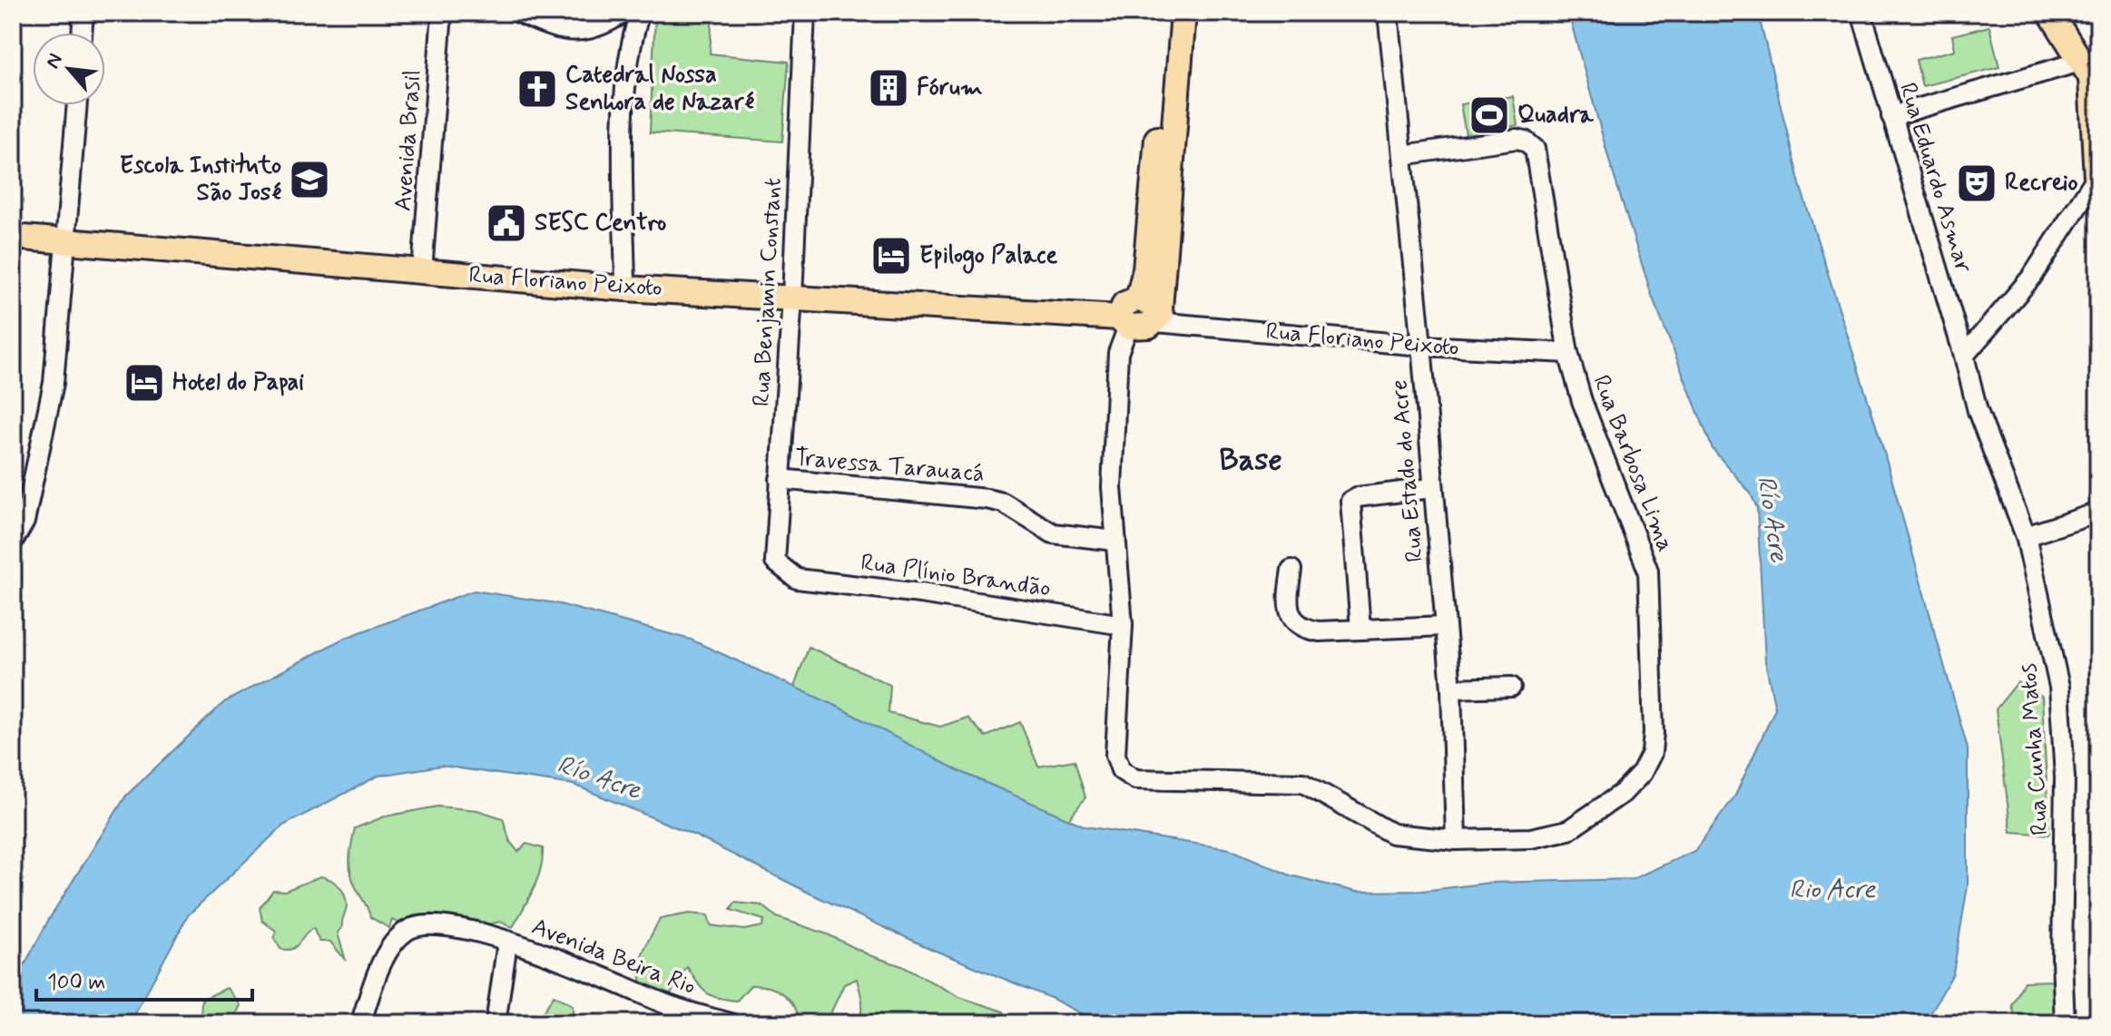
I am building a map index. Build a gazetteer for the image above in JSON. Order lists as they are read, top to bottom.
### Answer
{
  "streets": {
    "main road": ["Rua Floriano Peixoto"],
    "street": [
      "Avenida Brasil",
      "Rua Eduardo Asmar",
      "Rua Benjamin Constant",
      "Rua Barbosa Lima",
      "Travessa Tarauacá",
      "Rua Estado do Acre",
      "Rua Plínio Brandão",
      "Rua Cunha Matos",
      "Avenida Beira Rio"
    ]
  },
  "crossings": [
    ["Avenida Brasil", "Rua Floriano Peixoto"],
    ["Rua Eduardo Asmar", "Rua Cunha Matos"],
    ["Rua Floriano Peixoto", "Rua Benjamin Constant"],
    ["Rua Floriano Peixoto", "Rua Barbosa Lima"],
    ["Rua Floriano Peixoto", "Rua Estado do Acre"],
    ["Rua Benjamin Constant", "Travessa Tarauacá"],
    ["Rua Benjamin Constant", "Rua Plínio Brandão"],
    ["Rua Barbosa Lima", "Rua Estado do Acre"],
    ["Rua Barbosa Lima", "Rua Plínio Brandão"]
  ],
  "districts": ["Base"],
  "water": ["Río Acre", "Rio Acre"],
  "places": {
    "building": ["Fórum"],
    "church": ["Catedral Nossa Senhora de Nazaré"],
    "sports": ["Quadra"],
    "school or university": ["Escola Instituto São José"],
    "theatre": ["Recreio"],
    "public building": ["SESC Centro"],
    "hotel": ["Epilogo Palace", "Hotel do Papai"]
  },
  "scale_bar": "100 m",
  "north": "top left"
}
